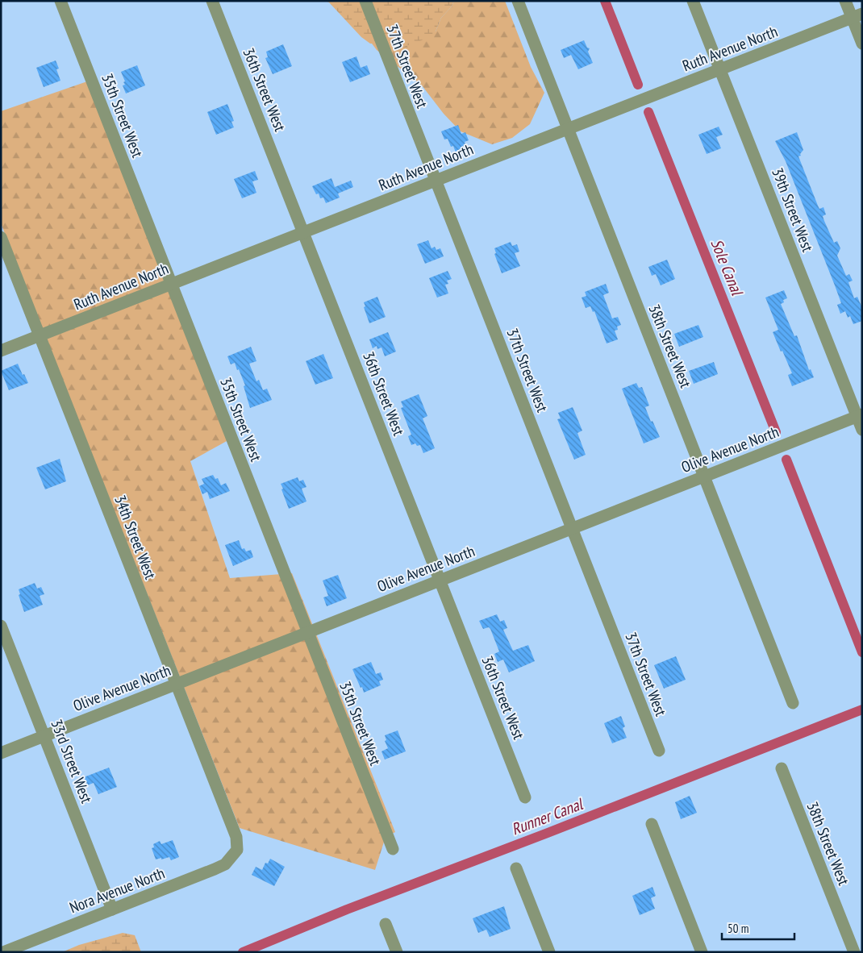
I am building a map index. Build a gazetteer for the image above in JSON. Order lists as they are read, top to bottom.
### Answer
{
  "streets": {
    "street": [
      "Ruth Avenue North",
      "37th Street West",
      "36th Street West",
      "35th Street West",
      "39th Street West",
      "38th Street West",
      "Olive Avenue North",
      "34th Street West",
      "33rd Street West",
      "Nora Avenue North"
    ]
  },
  "crossings": [
    ["Ruth Avenue North", "37th Street West"],
    ["Ruth Avenue North", "36th Street West"],
    ["Ruth Avenue North", "35th Street West"],
    ["Ruth Avenue North", "39th Street West"],
    ["Ruth Avenue North", "38th Street West"],
    ["Ruth Avenue North", "34th Street West"],
    ["37th Street West", "Olive Avenue North"],
    ["36th Street West", "Olive Avenue North"],
    ["35th Street West", "Olive Avenue North"],
    ["39th Street West", "Olive Avenue North"],
    ["38th Street West", "Olive Avenue North"],
    ["Olive Avenue North", "34th Street West"],
    ["Olive Avenue North", "33rd Street West"],
    ["34th Street West", "Nora Avenue North"],
    ["33rd Street West", "Nora Avenue North"]
  ],
  "water": ["Sole Canal", "Runner Canal"],
  "scale_bar": "50 m"
}
